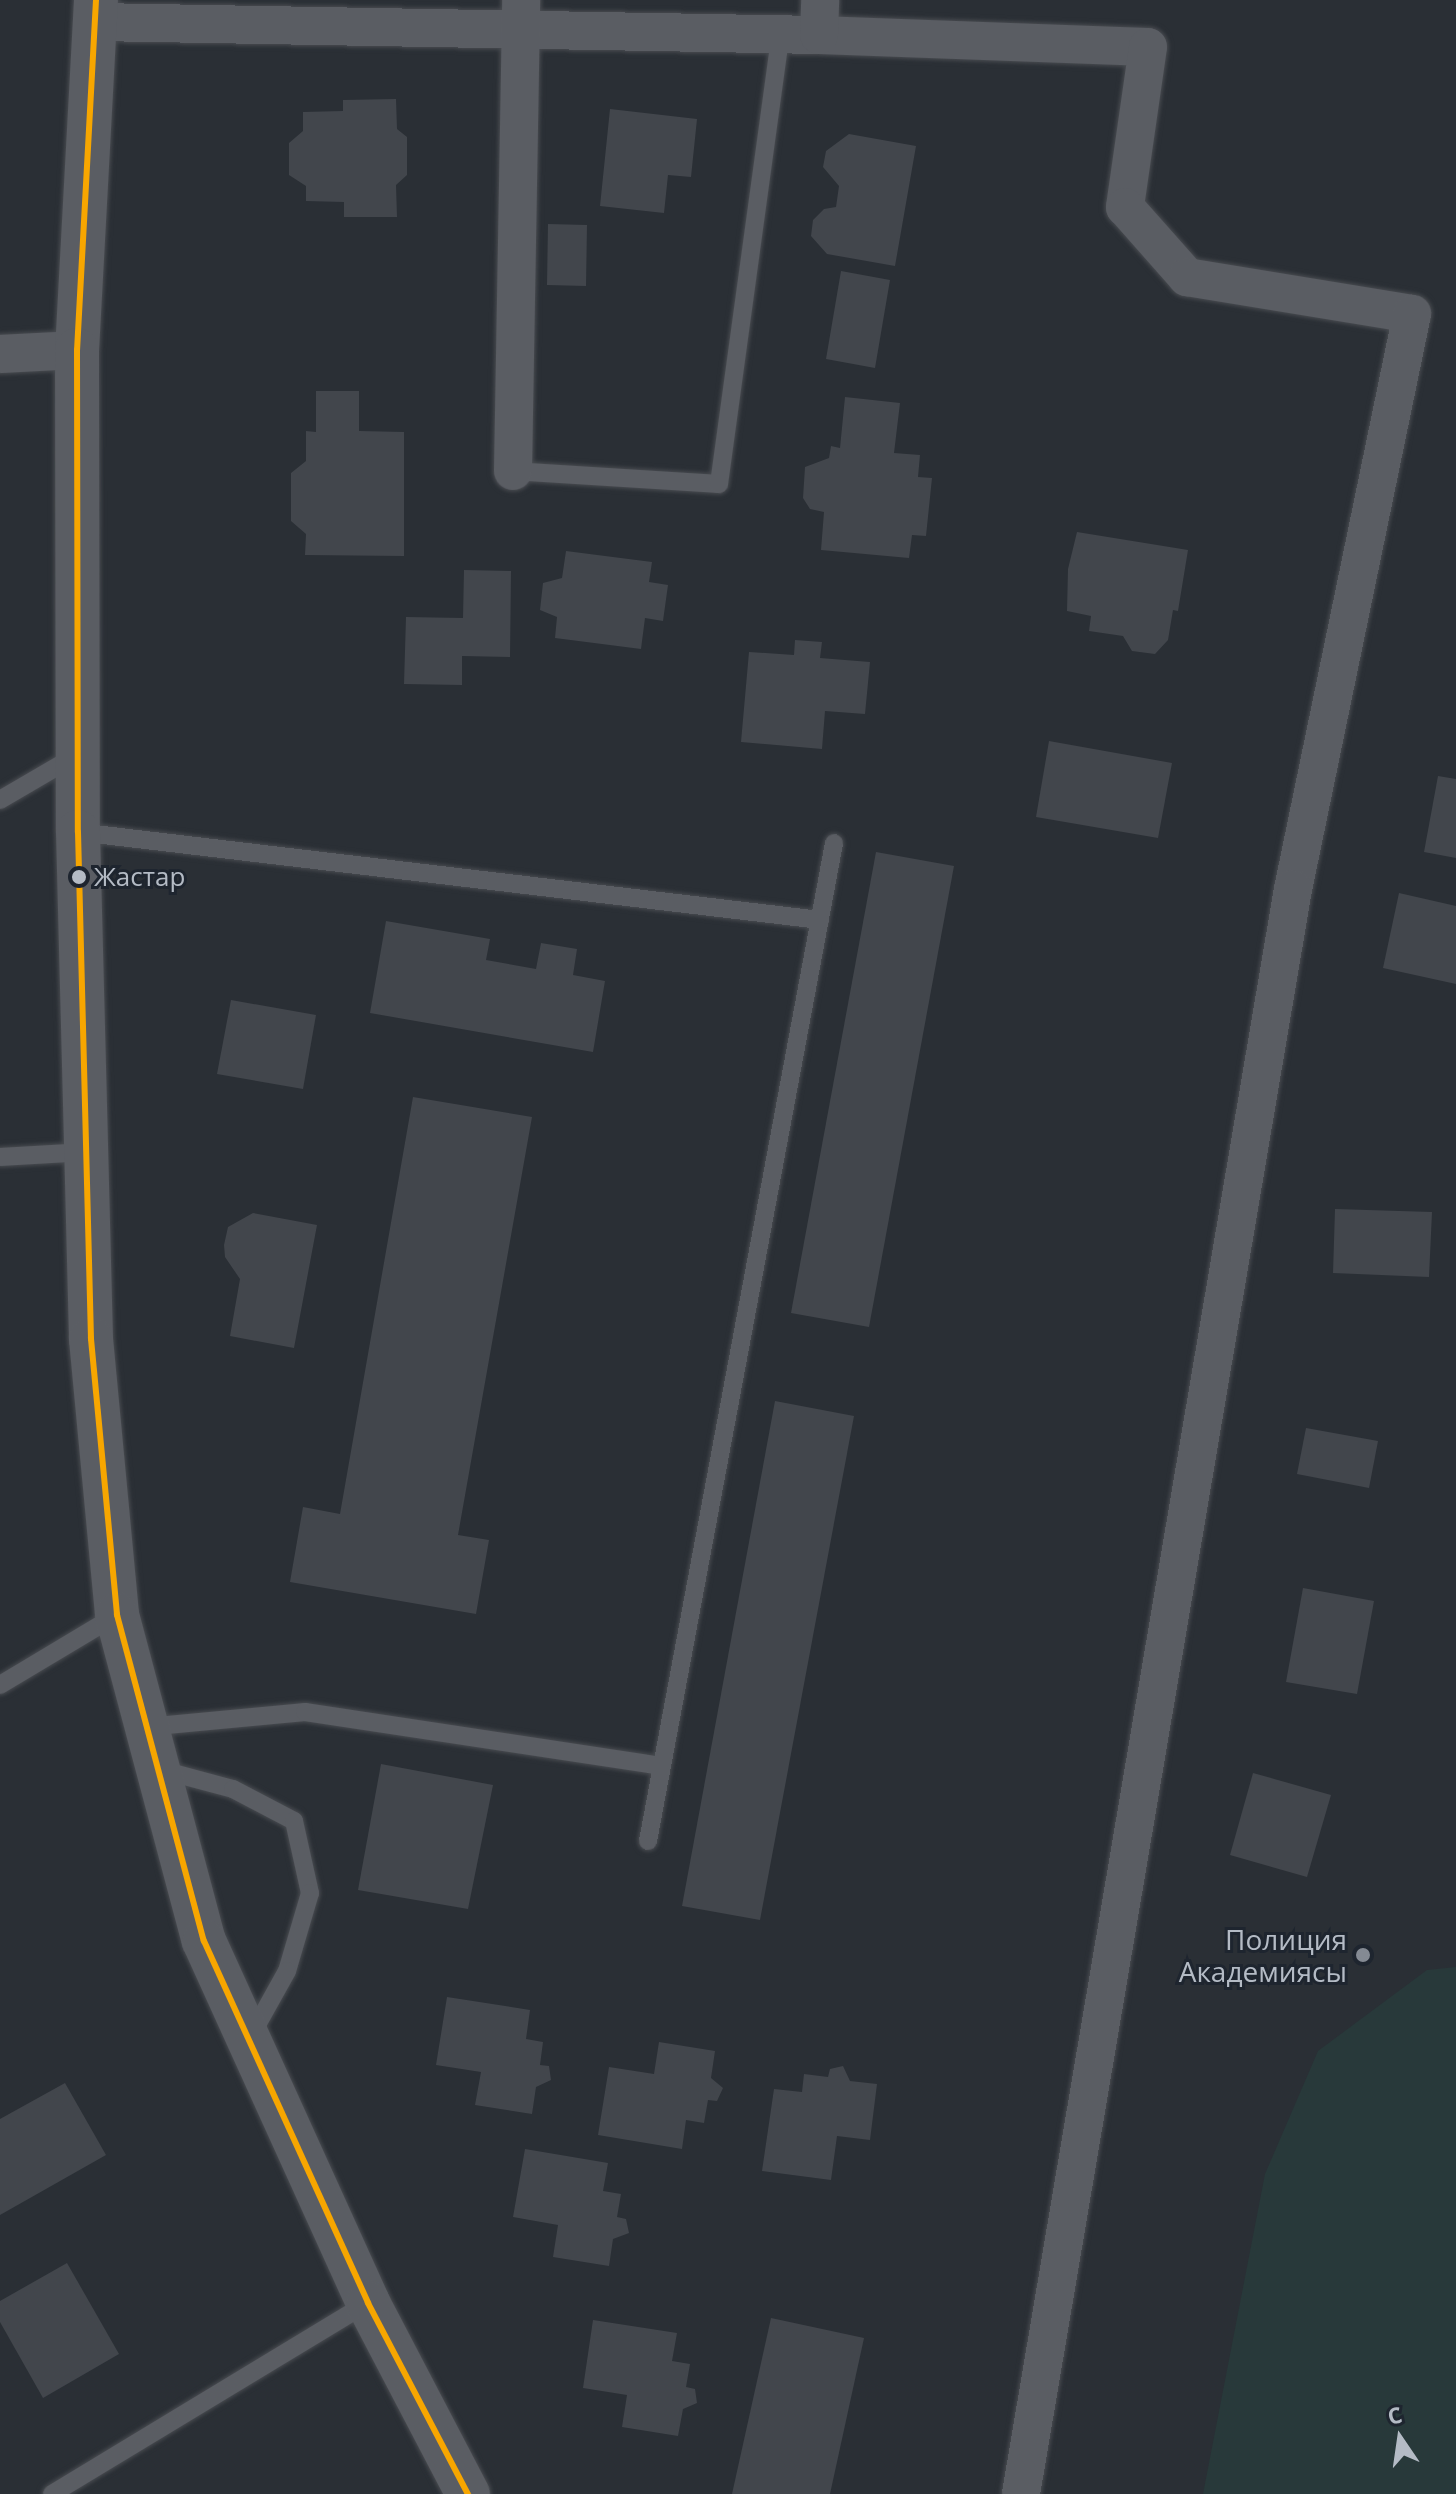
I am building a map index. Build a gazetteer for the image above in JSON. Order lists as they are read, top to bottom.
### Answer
{
  "places": ["Жастар", "Полиция Академиясы"],
  "north": "top"
}
